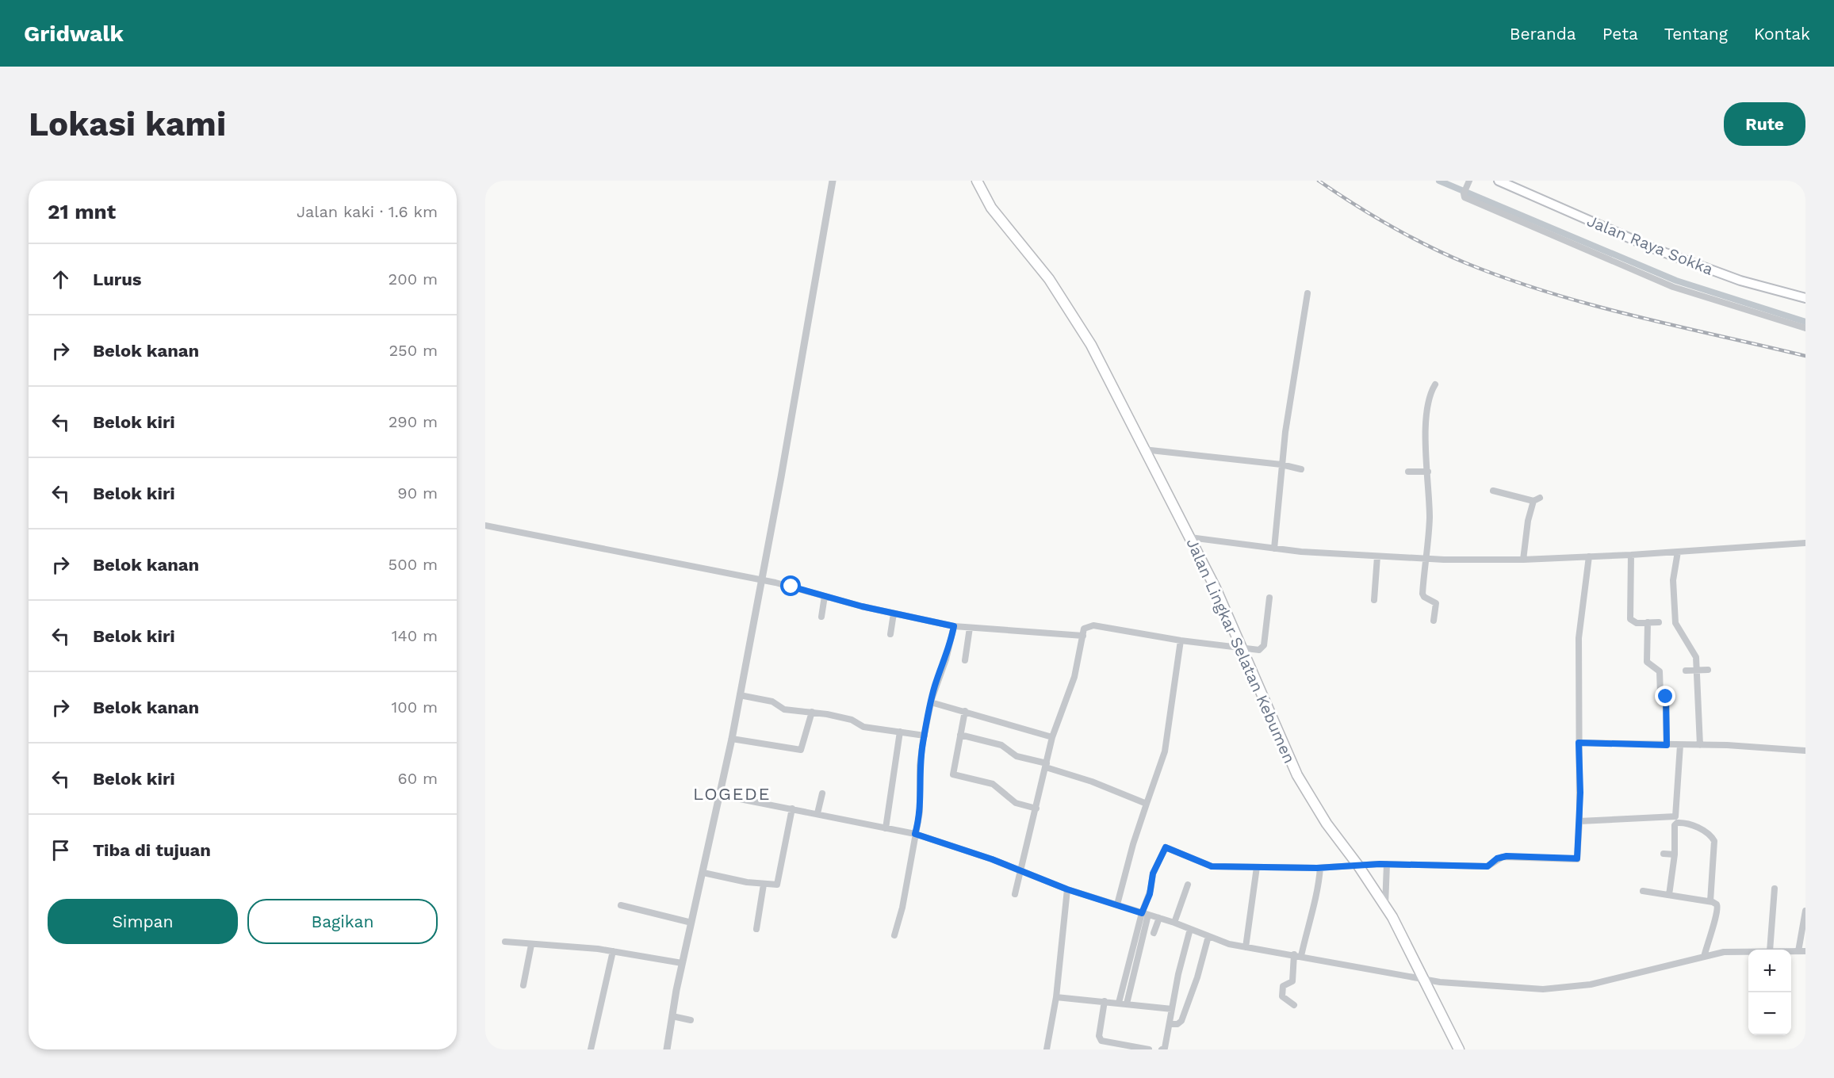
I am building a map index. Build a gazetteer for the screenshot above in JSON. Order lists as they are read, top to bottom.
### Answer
{
  "streets": {
    "highway": ["Jalan Lingkar Selatan Kebumen"],
    "main road": ["Jalan Raya Sokka"]
  },
  "districts": ["LOGEDE"],
  "page": {
    "header": "Gridwalk",
    "nav": [
      "Beranda",
      "Peta",
      "Tentang",
      "Kontak"
    ],
    "buttons": [
      "Rute",
      ["Simpan", "Bagikan"]
    ],
    "title": "Lokasi kami",
    "heading": ["21 mnt", "Jalan kaki · 1.6 km"],
    "list": [
      ["Lurus", "200 m"],
      ["Belok kanan", "250 m"],
      ["Belok kiri", "290 m"],
      ["Belok kiri", "90 m"],
      ["Belok kanan", "500 m"],
      ["Belok kiri", "140 m"],
      ["Belok kanan", "100 m"],
      ["Belok kiri", "60 m"],
      "Tiba di tujuan"
    ],
    "map_buttons": ["+", "−"]
  }
}
